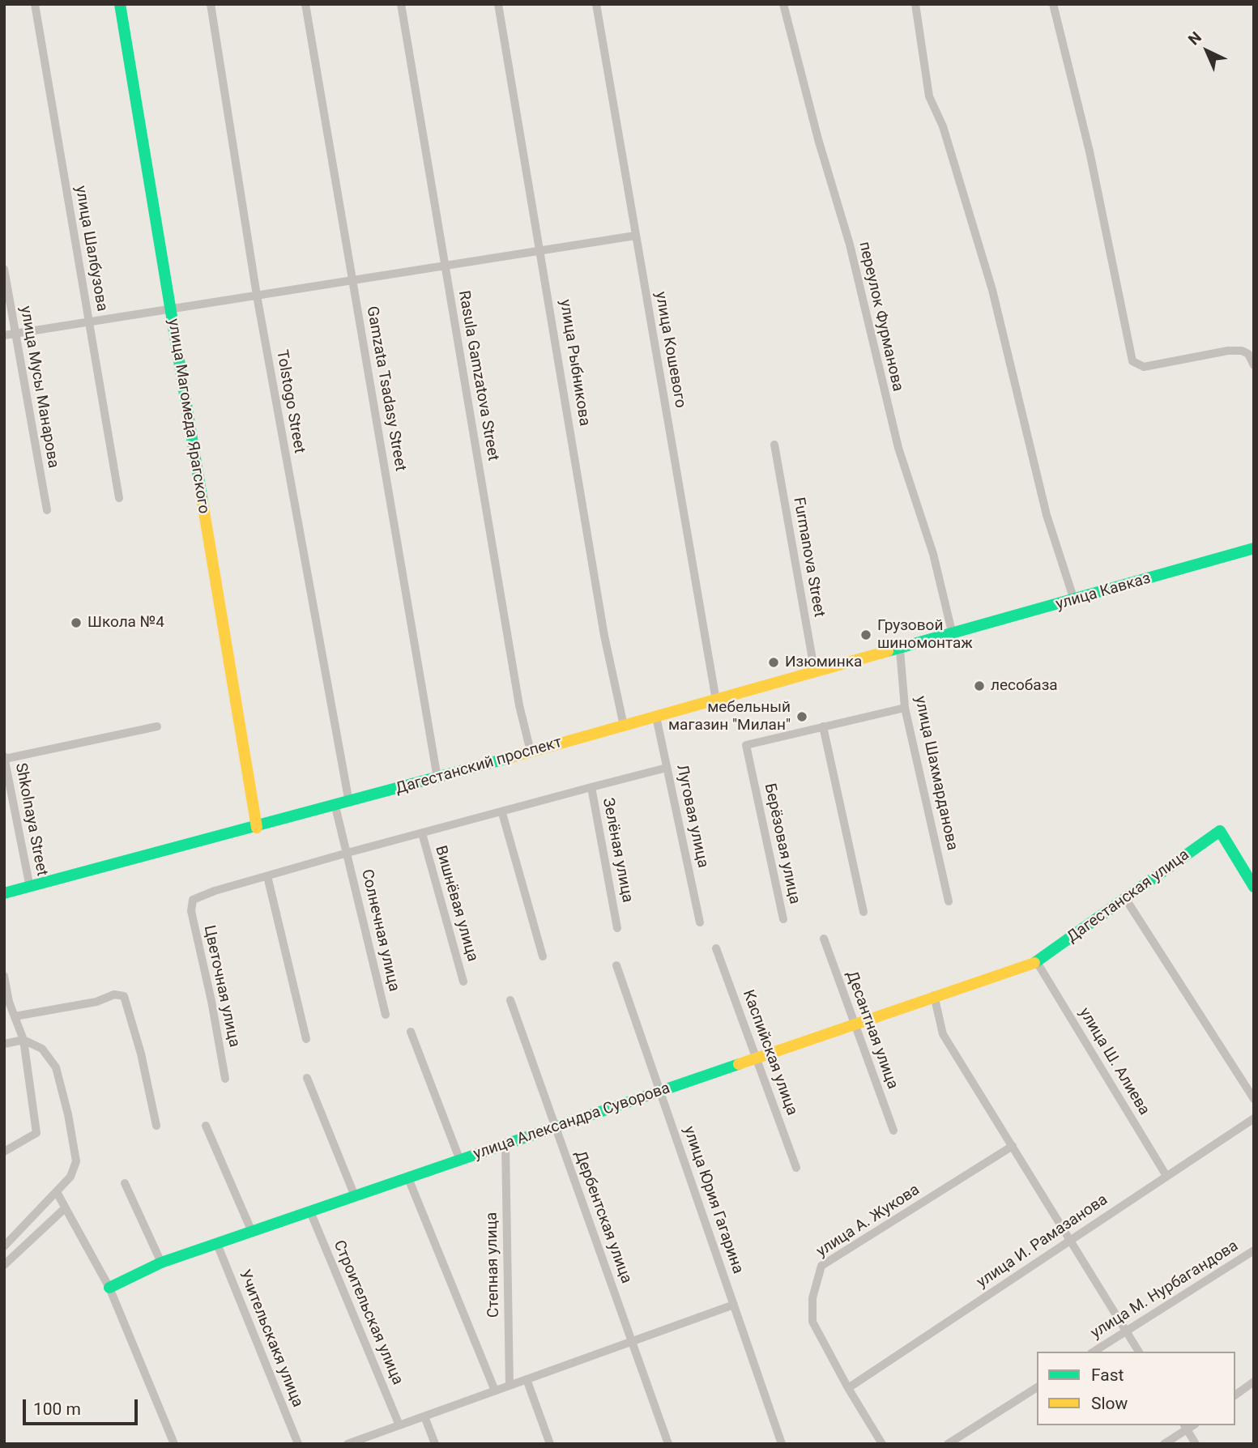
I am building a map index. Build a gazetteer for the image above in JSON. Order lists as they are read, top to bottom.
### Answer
{
  "streets": {
    "main road": [
      "улица Магомеда Ярагского",
      "улица Кавказ",
      "Дагестанский проспект",
      "Дагестанская улица",
      "улица Александра Суворова"
    ],
    "street": [
      "улица Шалбузова",
      "переулок Фурманова",
      "улица Кошевого",
      "улица Рыбникова",
      "Rasula Gamzatova Street",
      "улица Мусы Манарова",
      "Gamzata Tsadasy Street",
      "Tolstogo Street",
      "Furmanova Street",
      "улица Шахмарданова",
      "Луговая улица",
      "Shkolnaya Street",
      "Берёзовая улица",
      "Зелёная улица",
      "Вишнёвая улица",
      "Солнечная улица",
      "Цветочная улица",
      "Десантная улица",
      "Каспийская улица",
      "улица Ш. Алиева",
      "улица Юрия Гагарина",
      "Дербентская улица",
      "улица А. Жукова",
      "улица И. Рамазанова",
      "Степная улица",
      "улица М. Нурбагандова",
      "Строительская улица",
      "Учительскакя улица"
    ]
  },
  "crossings": [
    ["переулок Фурманова", "улица Кавказ"],
    ["переулок Фурманова", "Дагестанский проспект"],
    ["улица Кошевого", "Дагестанский проспект"],
    ["улица Рыбникова", "Дагестанский проспект"],
    ["Rasula Gamzatova Street", "Дагестанский проспект"],
    ["Gamzata Tsadasy Street", "Дагестанский проспект"],
    ["Tolstogo Street", "Дагестанский проспект"],
    ["улица Магомеда Ярагского", "Дагестанский проспект"],
    ["Furmanova Street", "Дагестанский проспект"],
    ["улица Кавказ", "Дагестанский проспект"],
    ["Дагестанский проспект", "улица Шахмарданова"],
    ["Дагестанский проспект", "Луговая улица"],
    ["Дагестанский проспект", "Shkolnaya Street"],
    ["Дагестанский проспект", "Солнечная улица"],
    ["Луговая улица", "Зелёная улица"],
    ["Дагестанская улица", "улица Ш. Алиева"],
    ["Дагестанская улица", "улица Александра Суворова"],
    ["Десантная улица", "улица Александра Суворова"],
    ["Каспийская улица", "улица Александра Суворова"],
    ["улица Ш. Алиева", "улица Александра Суворова"],
    ["улица Ш. Алиева", "улица И. Рамазанова"],
    ["улица Александра Суворова", "улица Юрия Гагарина"],
    ["улица Александра Суворова", "Дербентская улица"],
    ["улица Александра Суворова", "Степная улица"],
    ["улица Александра Суворова", "Строительская улица"],
    ["улица Александра Суворова", "Учительскакя улица"],
    ["улица А. Жукова", "улица И. Рамазанова"]
  ],
  "places": [
    "Школа №4",
    "Грузовой шиномонтаж",
    "Изюминка",
    "лесобаза",
    "мебельный магазин \"Милан\""
  ],
  "legend": ["Fast", "Slow"],
  "scale_bar": "100 m",
  "north": "top left"
}
